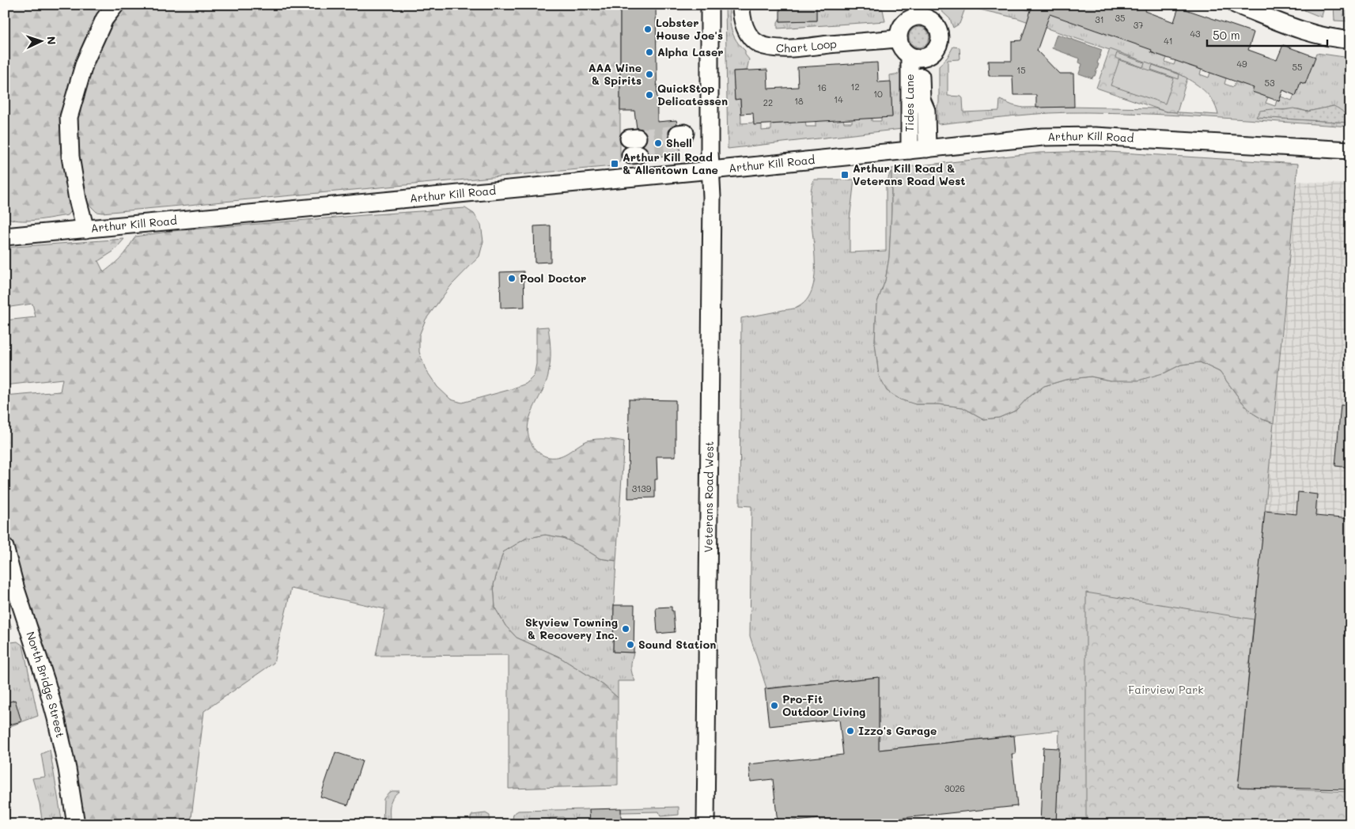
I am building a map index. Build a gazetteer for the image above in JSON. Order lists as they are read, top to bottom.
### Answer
{
  "streets": {
    "street": [
      "Chart Loop",
      "Tides Lane",
      "Arthur Kill Road",
      "Veterans Road West",
      "North Bridge Street"
    ]
  },
  "crossings": [
    ["Chart Loop", "Tides Lane"],
    ["Tides Lane", "Arthur Kill Road"],
    ["Arthur Kill Road", "Veterans Road West"]
  ],
  "parks": ["Fairview Park"],
  "places": {
    "other": [
      "Lobster House Joe's",
      "Alpha Laser",
      "AAA Wine & Spirits",
      "QuickStop Delicatessen",
      "Shell",
      "Pool Doctor",
      "Skyview Towning & Recovery Inc.",
      "Sound Station",
      "Pro-Fit Outdoor Living",
      "Izzo's Garage"
    ],
    "transit": ["Arthur Kill Road & Allentown Lane", "Arthur Kill Road & Veterans Road West"]
  },
  "house_numbers": [
    "35",
    "31",
    "37",
    "43",
    "41",
    "49",
    "55",
    "15",
    "53",
    "12",
    "16",
    "10",
    "14",
    "18",
    "22",
    "3139",
    "3026"
  ],
  "scale_bar": "50 m",
  "north": "right"
}
